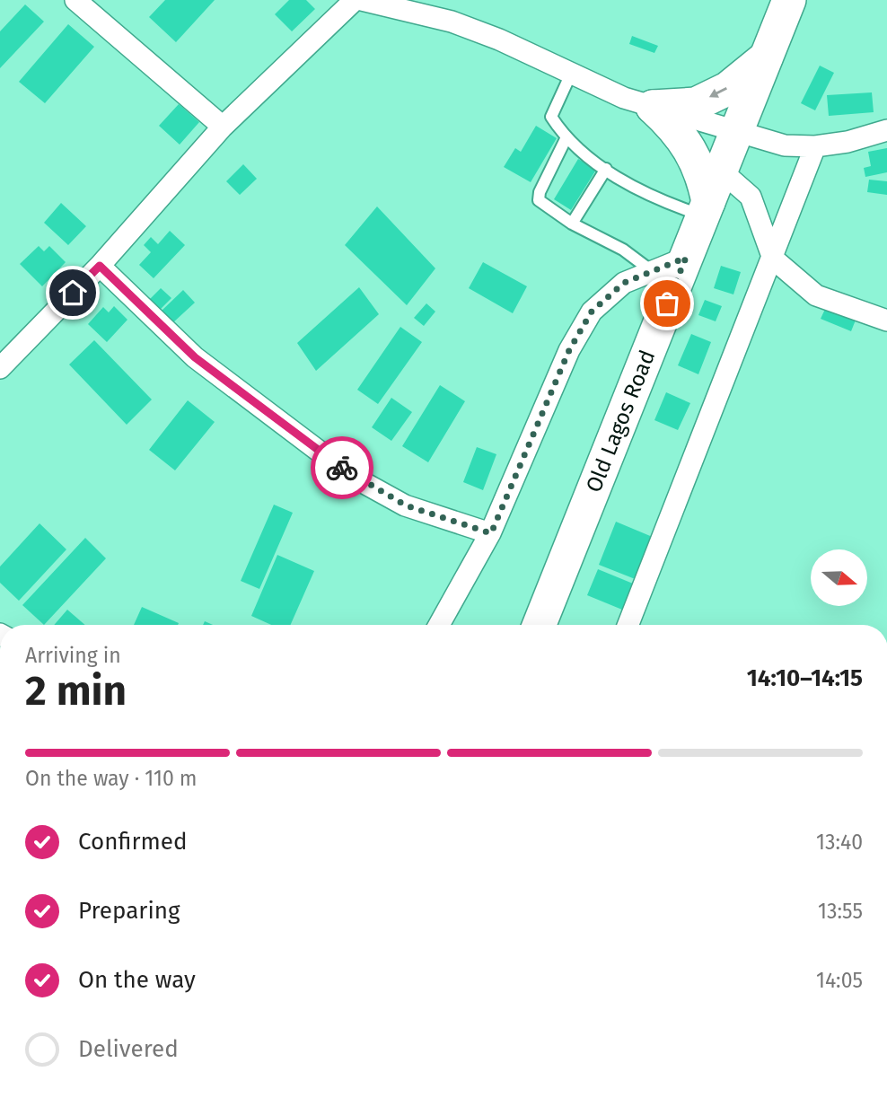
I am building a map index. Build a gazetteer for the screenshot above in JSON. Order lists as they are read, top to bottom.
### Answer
{
  "streets": {
    "main road": ["Old Lagos Road"]
  },
  "north": "right",
  "page": {
    "heading": ["2 min", "Arriving in", "14:10–14:15"],
    "bar": "On the way · 110 m",
    "list": [
      ["Confirmed", "13:40"],
      ["Preparing", "13:55"],
      ["On the way", "14:05"],
      "Delivered"
    ]
  }
}
